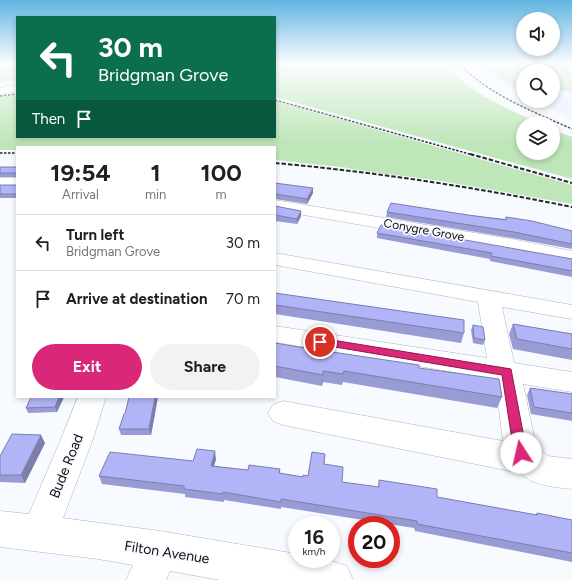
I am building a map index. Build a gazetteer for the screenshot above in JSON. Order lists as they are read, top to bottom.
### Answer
{
  "streets": {
    "street": ["Conygre Grove", "Bude Road", "Filton Avenue"]
  },
  "crossings": [
    ["Bude Road", "Filton Avenue"]
  ],
  "page": {
    "turn": ["30 m", "Bridgman Grove"],
    "then": "Then",
    "eta": [
      "19:54",
      "Arrival",
      "1",
      "min",
      "100",
      "m"
    ],
    "list": [
      {
        "name": "Turn left",
        "note": "Bridgman Grove",
        "value": "30 m"
      },
      {
        "name": "Arrive at destination",
        "value": "70 m"
      }
    ],
    "buttons": ["Exit", "Share"],
    "speed": "16 km/h",
    "limit": "20"
  }
}
